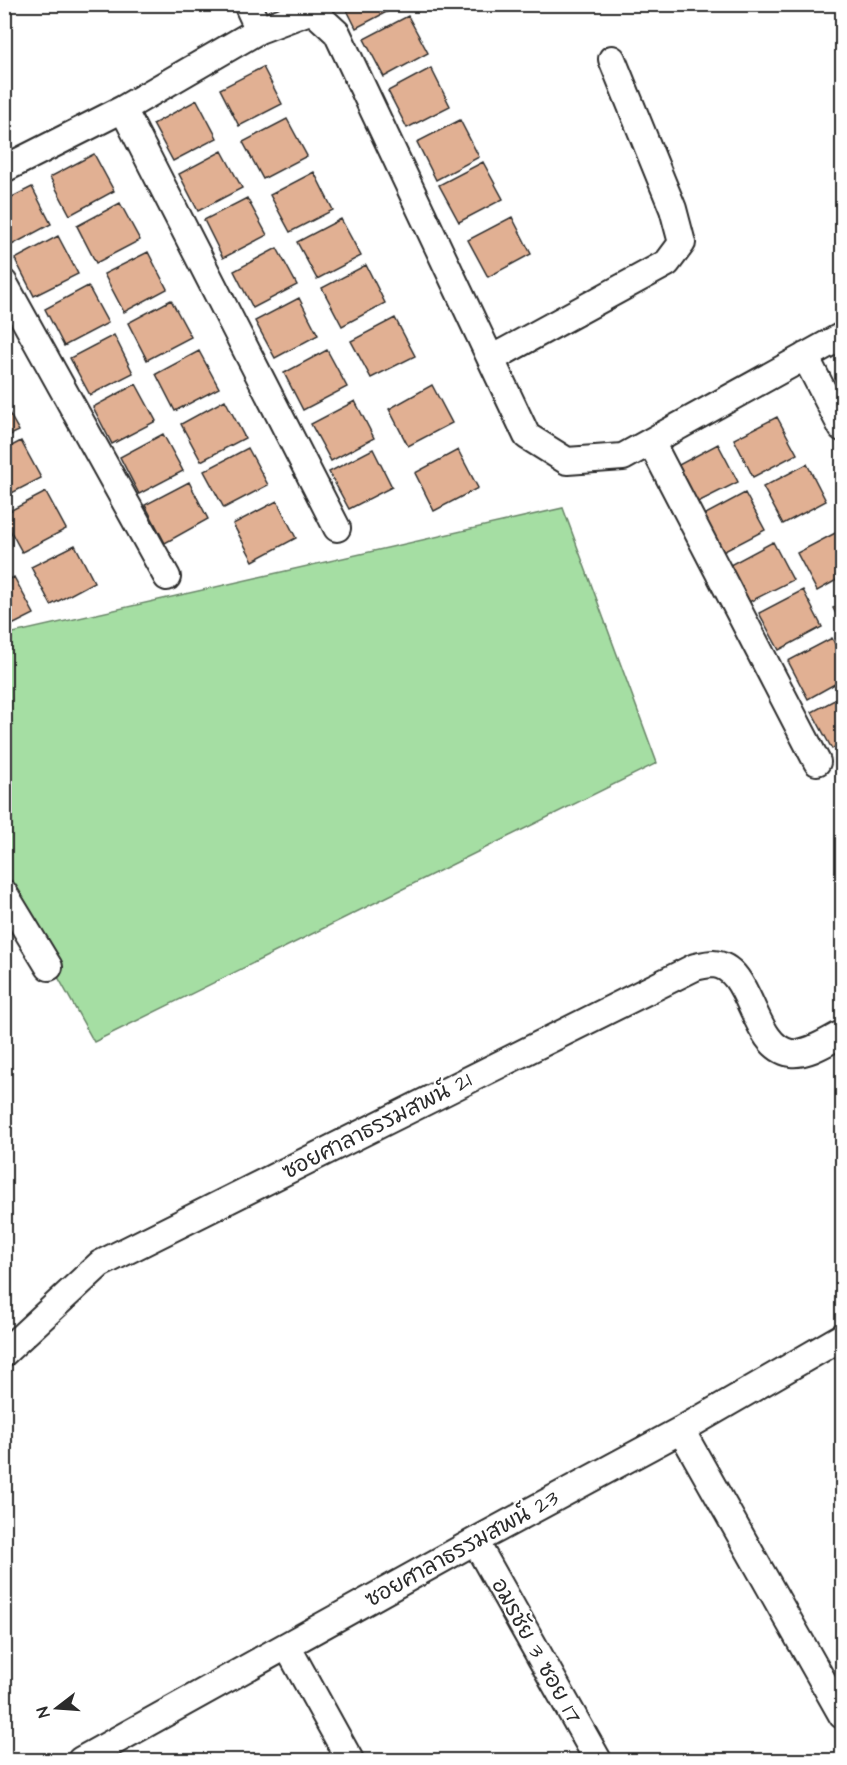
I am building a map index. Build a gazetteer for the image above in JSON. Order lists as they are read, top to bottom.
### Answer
{
  "streets": {
    "street": ["ซอยศาลาธรรมสพน์ 21", "ซอยศาลาธรรมสพน์ 23", "อมรชัย 3 ซอย 17"]
  },
  "crossings": [
    ["ซอยศาลาธรรมสพน์ 23", "อมรชัย 3 ซอย 17"]
  ],
  "north": "left"
}
